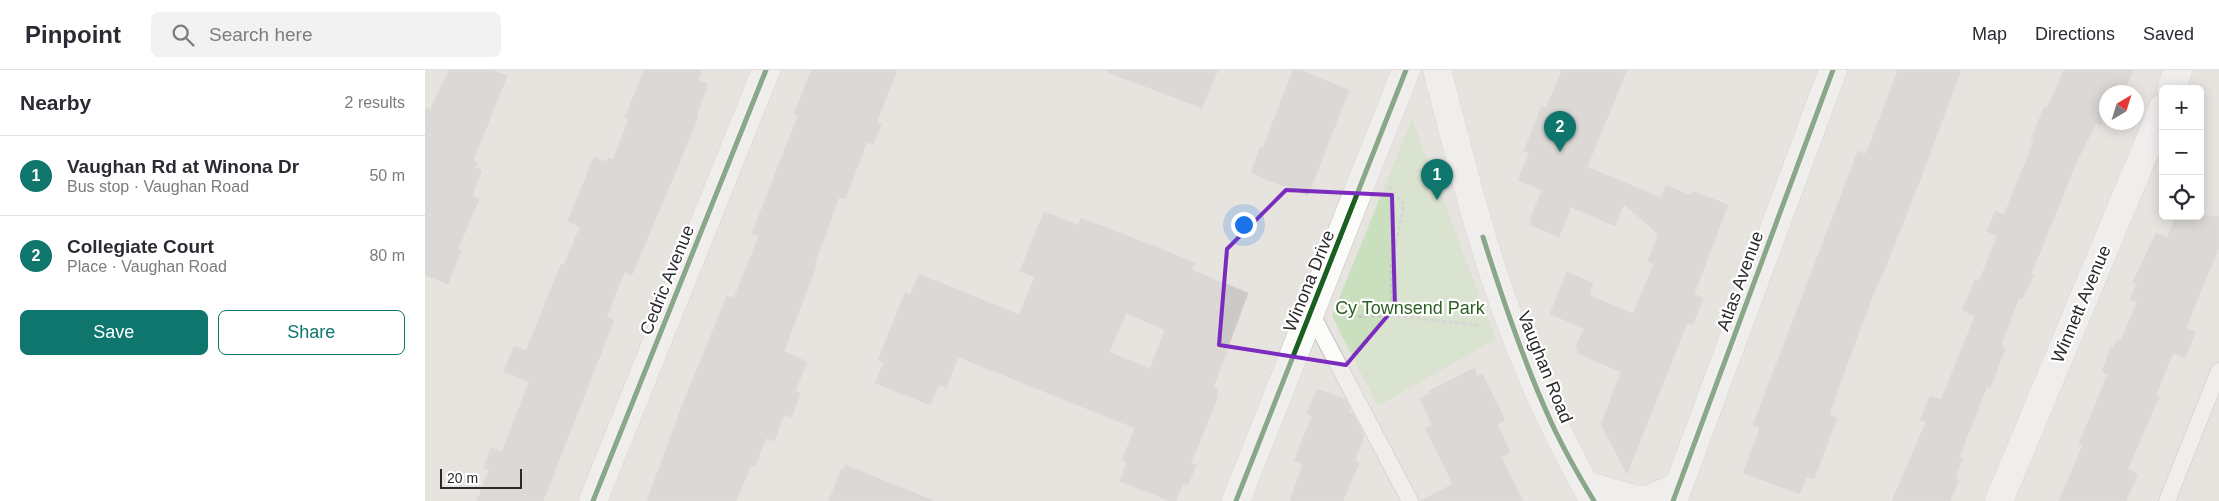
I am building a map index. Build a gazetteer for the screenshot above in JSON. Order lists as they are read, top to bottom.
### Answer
{
  "streets": {
    "street": [
      "Cedric Avenue",
      "Winona Drive",
      "Atlas Avenue",
      "Winnett Avenue",
      "Vaughan Road"
    ]
  },
  "parks": ["Cy Townsend Park"],
  "scale_bar": "20 m",
  "north": "top right",
  "page": {
    "header": "Pinpoint",
    "search": "Search here",
    "nav": ["Map", "Directions", "Saved"],
    "heading": ["Nearby", "2 results"],
    "map_buttons": ["+", "−"],
    "pins": ["2", "1"],
    "list": [
      {
        "mark": "1",
        "name": "Vaughan Rd at Winona Dr",
        "note": "Bus stop · Vaughan Road",
        "value": "50 m"
      },
      {
        "mark": "2",
        "name": "Collegiate Court",
        "note": "Place · Vaughan Road",
        "value": "80 m"
      }
    ],
    "buttons": ["Save", "Share"],
    "scale": "20 m"
  }
}
